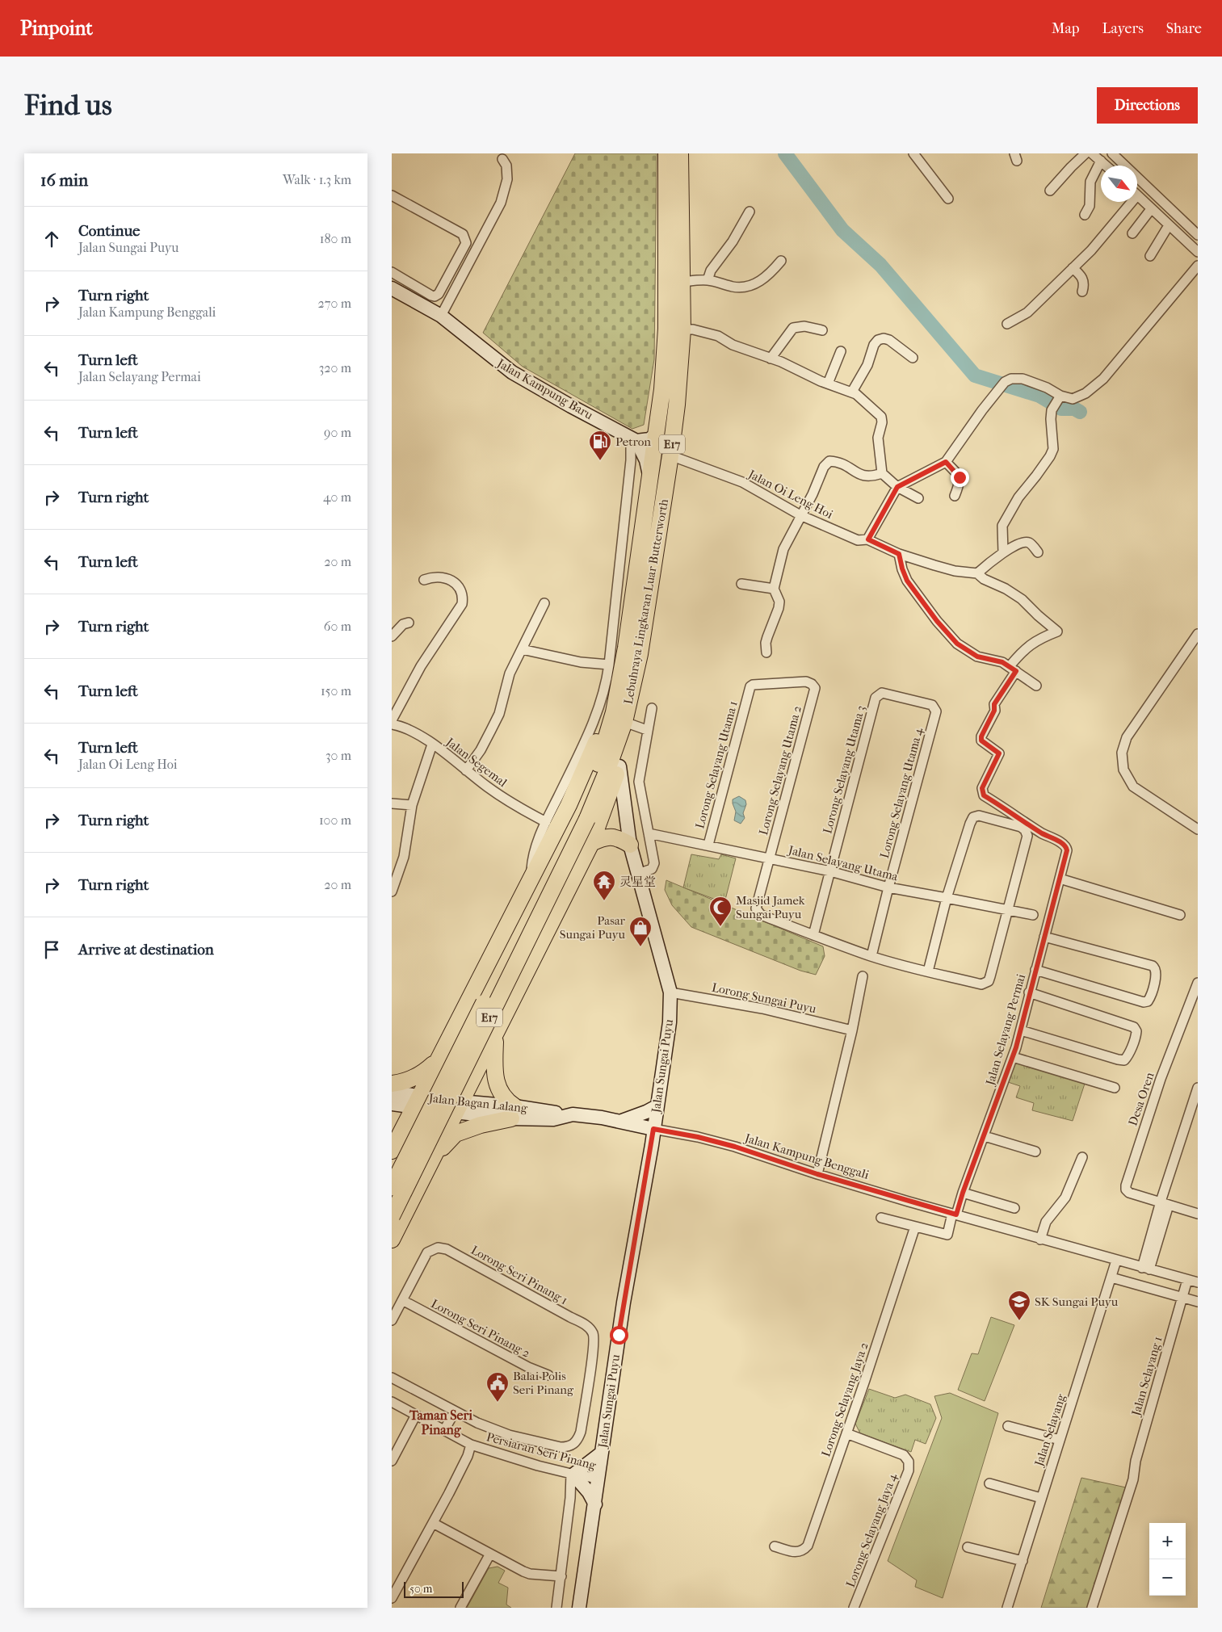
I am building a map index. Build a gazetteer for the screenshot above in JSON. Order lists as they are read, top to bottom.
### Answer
{
  "streets": {
    "highway": ["E17", "Lebuhraya Lingkaran Luar Butterworth"],
    "main road": ["Jalan Kampung Baru", "Jalan Sungai Puyu", "Jalan Bagan Lalang"],
    "street": [
      "Jalan Oi Leng Hoi",
      "Jalan Segemal",
      "Lorong Selayang Utama 1",
      "Lorong Selayang Utama 3",
      "Lorong Selayang Utama 2",
      "Lorong Selayang Utama 4",
      "Jalan Selayang Utama",
      "Lorong Sungai Puyu",
      "Jalan Selayang Permai",
      "Desa Oren",
      "Jalan Kampung Benggali",
      "Lorong Seri Pinang 1",
      "Lorong Seri Pinang 2",
      "Jalan Selayang 1",
      "Lorong Selayang Jaya 2",
      "Jalan Selayang",
      "Persiaran Seri Pinang",
      "Lorong Selayang Jaya 4"
    ]
  },
  "crossings": [
    ["Jalan Oi Leng Hoi", "Lebuhraya Lingkaran Luar Butterworth"],
    ["Lorong Selayang Utama 1", "Lorong Selayang Utama 2"],
    ["Lorong Selayang Utama 1", "Jalan Selayang Utama"],
    ["Lorong Selayang Utama 3", "Lorong Selayang Utama 2"],
    ["Lorong Selayang Utama 3", "Lorong Selayang Utama 4"],
    ["Lorong Selayang Utama 3", "Jalan Selayang Utama"],
    ["Lorong Selayang Utama 2", "Jalan Selayang Utama"],
    ["Lorong Selayang Utama 4", "Jalan Selayang Utama"],
    ["Lorong Sungai Puyu", "Jalan Sungai Puyu"],
    ["Jalan Selayang Permai", "Jalan Kampung Benggali"],
    ["Jalan Sungai Puyu", "Jalan Bagan Lalang"],
    ["Jalan Sungai Puyu", "Jalan Kampung Benggali"],
    ["Jalan Sungai Puyu", "Persiaran Seri Pinang"],
    ["Jalan Bagan Lalang", "Jalan Kampung Benggali"],
    ["Jalan Kampung Benggali", "Jalan Selayang 1"],
    ["Jalan Kampung Benggali", "Jalan Selayang"],
    ["Lorong Seri Pinang 1", "Lorong Seri Pinang 2"],
    ["Lorong Selayang Jaya 2", "Lorong Selayang Jaya 4"]
  ],
  "districts": ["Taman Seri Pinang"],
  "places": {
    "fuel station": ["Petron"],
    "temple": ["灵星堂"],
    "mosque": ["Masjid Jamek Sungai Puyu"],
    "shop": ["Pasar Sungai Puyu"],
    "school or university": ["SK Sungai Puyu"],
    "public building": ["Balai Polis Seri Pinang"]
  },
  "scale_bar": "50 m",
  "north": "bottom right",
  "page": {
    "header": "Pinpoint",
    "nav": ["Map", "Layers", "Share"],
    "buttons": "Directions",
    "title": "Find us",
    "heading": ["16 min", "Walk · 1.3 km"],
    "list": [
      ["Continue", "Jalan Sungai Puyu", "180 m"],
      ["Turn right", "Jalan Kampung Benggali", "270 m"],
      ["Turn left", "Jalan Selayang Permai", "320 m"],
      ["Turn left", "90 m"],
      ["Turn right", "40 m"],
      ["Turn left", "20 m"],
      ["Turn right", "60 m"],
      ["Turn left", "150 m"],
      ["Turn left", "Jalan Oi Leng Hoi", "30 m"],
      ["Turn right", "100 m"],
      ["Turn right", "20 m"],
      "Arrive at destination"
    ],
    "map_buttons": ["+", "−"],
    "scale": "50 m"
  }
}
